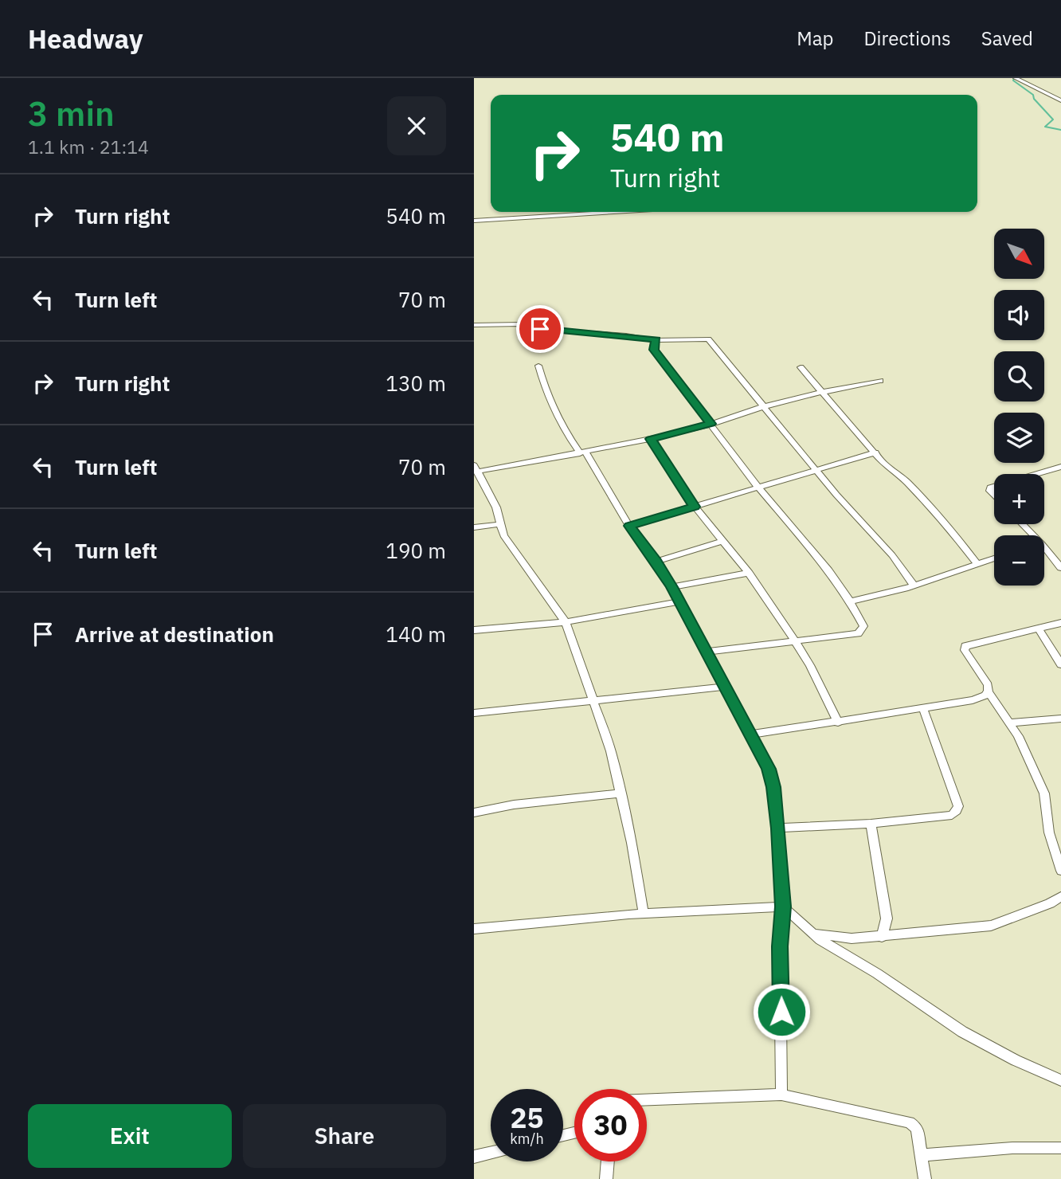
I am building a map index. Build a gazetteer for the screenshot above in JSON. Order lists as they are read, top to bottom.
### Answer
{
  "north": "bottom right",
  "page": {
    "header": "Headway",
    "nav": ["Map", "Directions", "Saved"],
    "heading": ["3 min", "1.1 km · 21:14"],
    "turn": ["540 m", "Turn right"],
    "list": [
      {
        "name": "Turn right",
        "value": "540 m"
      },
      {
        "name": "Turn left",
        "value": "70 m"
      },
      {
        "name": "Turn right",
        "value": "130 m"
      },
      {
        "name": "Turn left",
        "value": "70 m"
      },
      {
        "name": "Turn left",
        "value": "190 m"
      },
      {
        "name": "Arrive at destination",
        "value": "140 m"
      }
    ],
    "map_buttons": ["+", "−"],
    "speed": "25 km/h",
    "limit": "30",
    "buttons": ["Exit", "Share"]
  }
}
